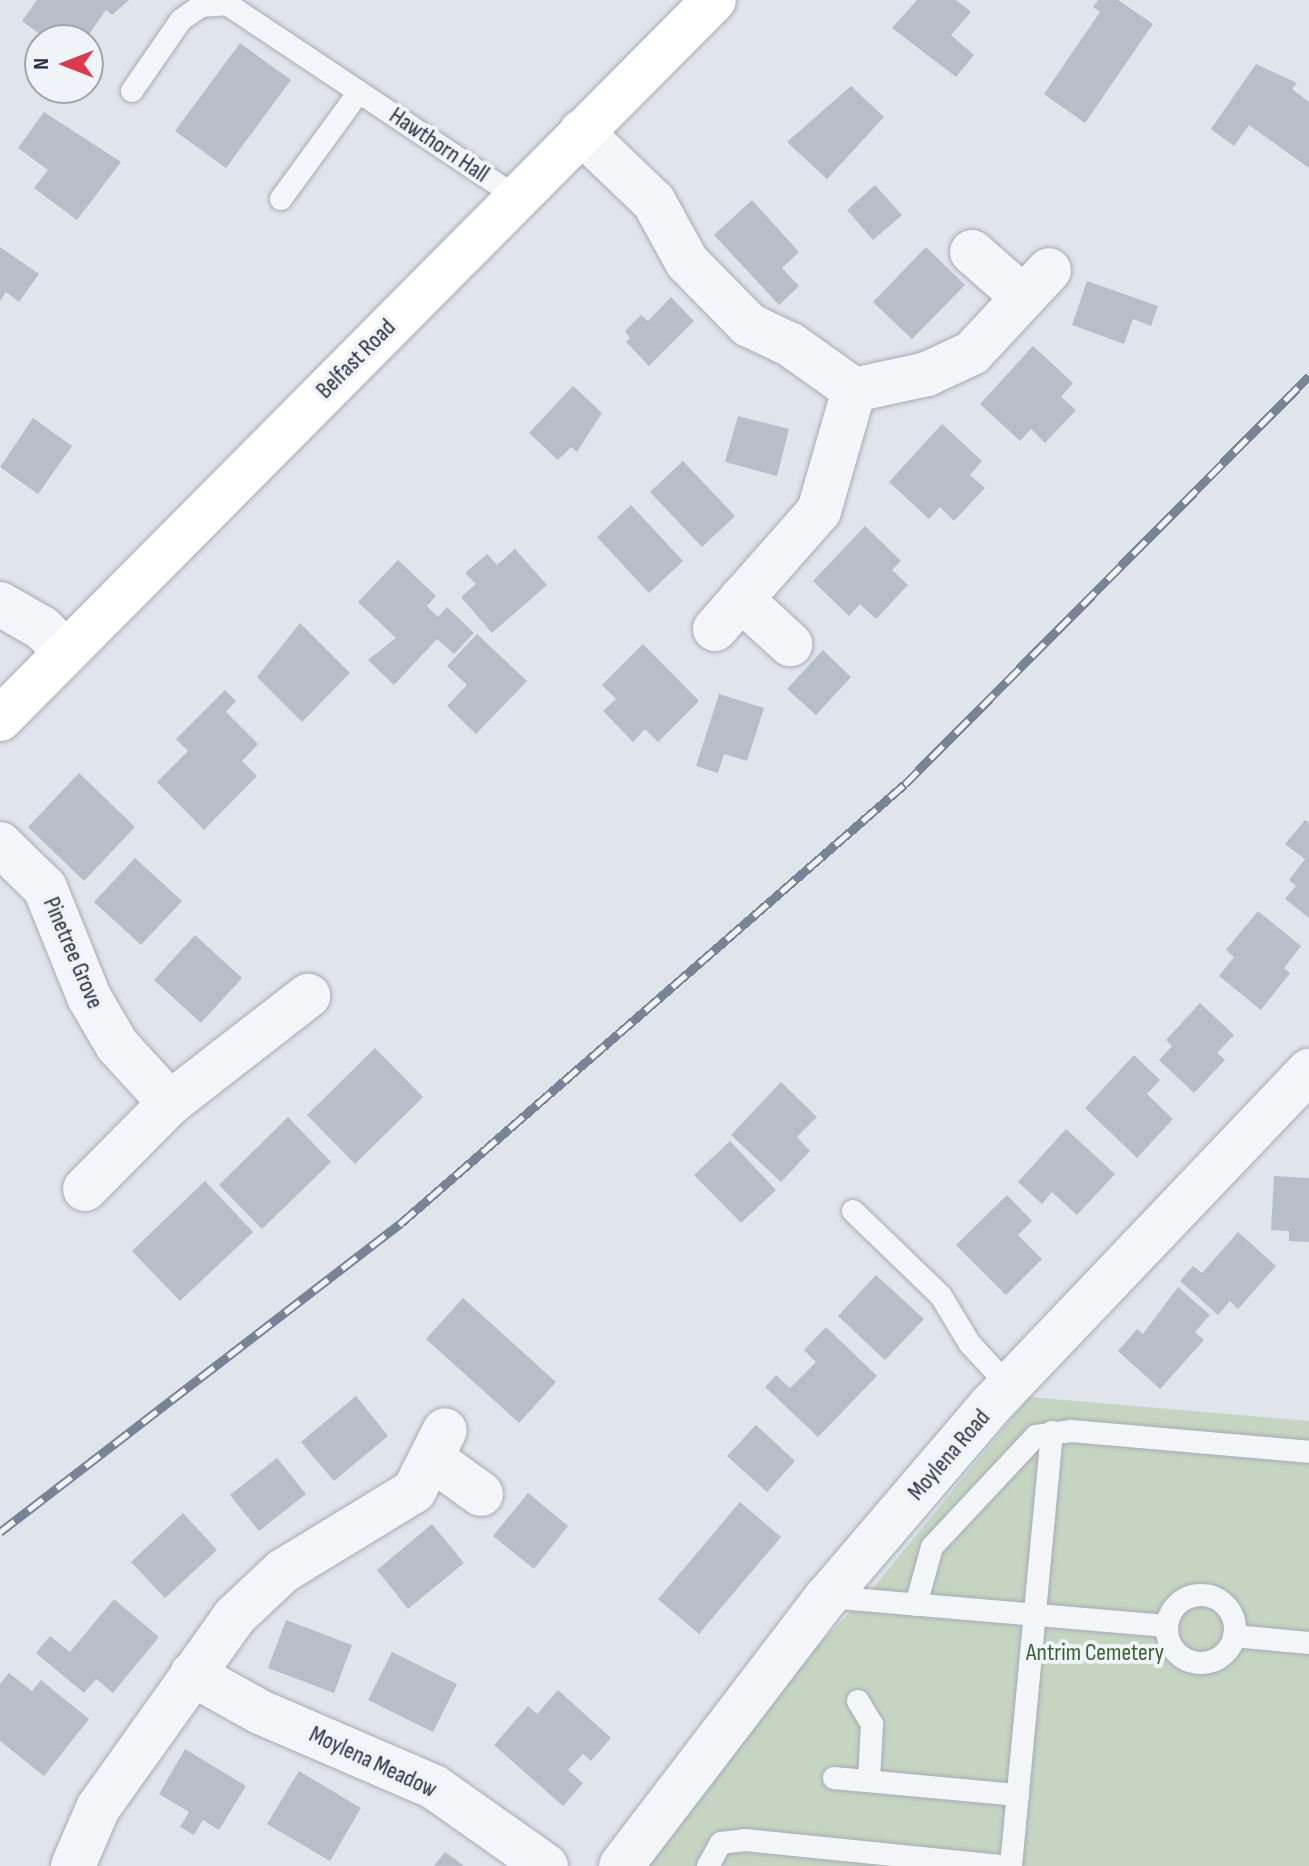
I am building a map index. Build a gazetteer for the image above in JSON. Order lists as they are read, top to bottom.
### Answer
{
  "streets": {
    "main road": ["Belfast Road"],
    "street": ["Pinetree Grove", "Moylena Road", "Moylena Meadow"],
    "lane": ["Hawthorn Hall"]
  },
  "crossings": [
    ["Hawthorn Hall", "Belfast Road"]
  ],
  "parks": ["Antrim Cemetery"],
  "north": "left"
}
